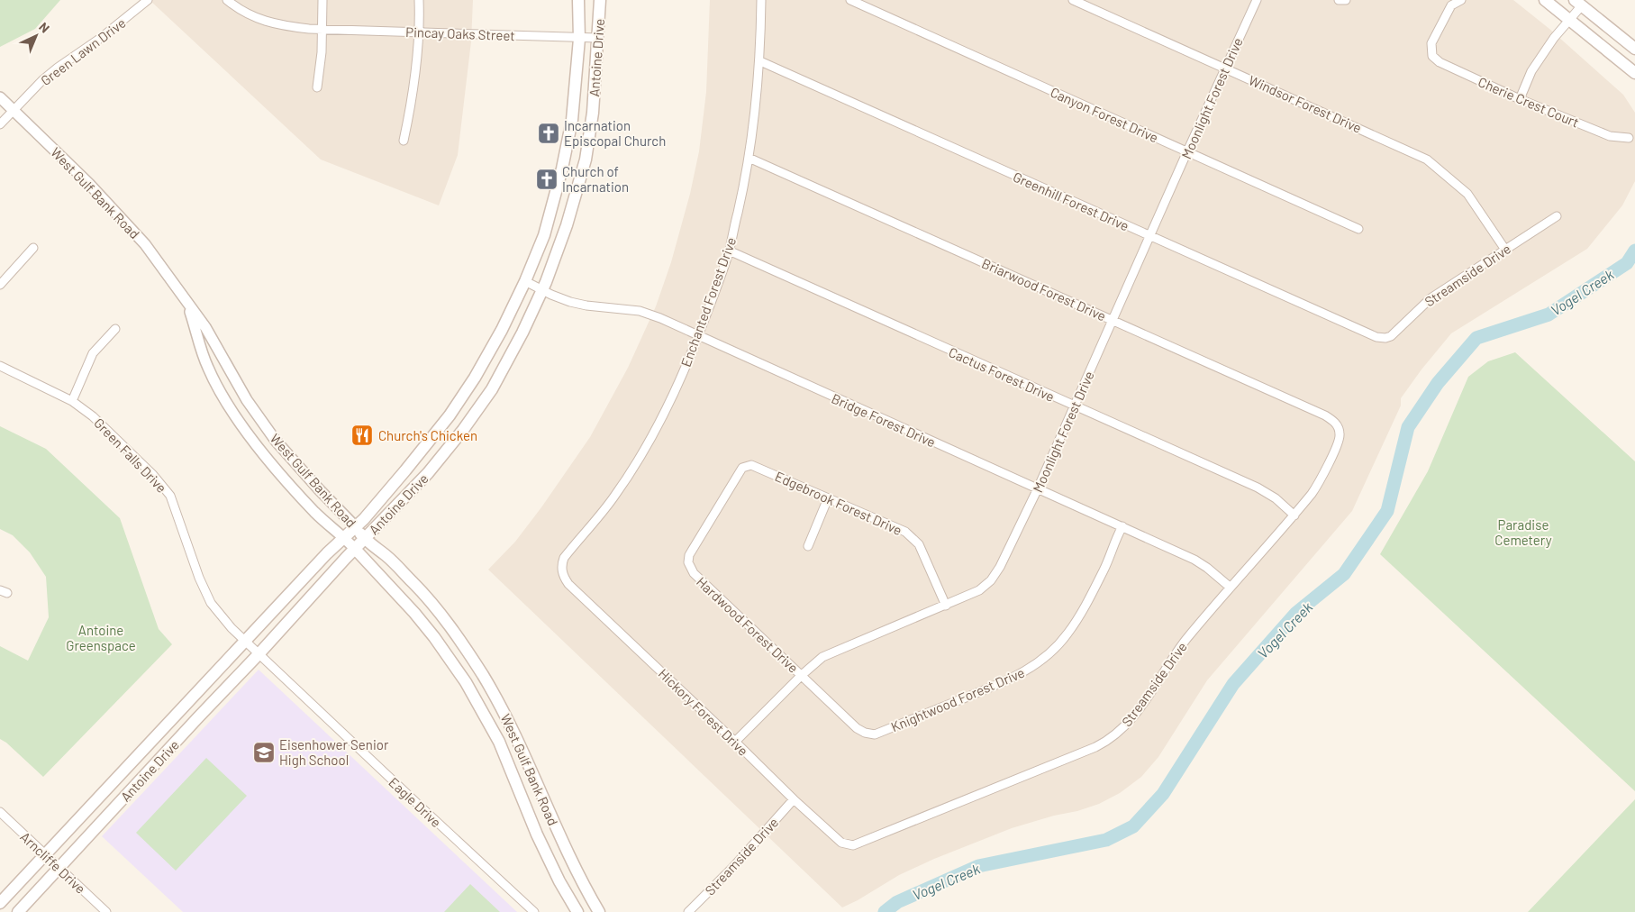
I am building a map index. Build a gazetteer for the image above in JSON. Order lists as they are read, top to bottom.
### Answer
{
  "streets": {
    "main road": ["Antoine Drive", "West Gulf Bank Road"],
    "street": [
      "Pincay Oaks Street",
      "Green Lawn Drive",
      "Moonlight Forest Drive",
      "Cherie Crest Court",
      "Windsor Forest Drive",
      "Canyon Forest Drive",
      "Greenhill Forest Drive",
      "Streamside Drive",
      "Briarwood Forest Drive",
      "Enchanted Forest Drive",
      "Cactus Forest Drive",
      "Bridge Forest Drive",
      "Green Falls Drive",
      "Edgebrook Forest Drive",
      "Hardwood Forest Drive",
      "Knightwood Forest Drive",
      "Hickory Forest Drive",
      "Eagle Drive",
      "Arncliffe Drive"
    ]
  },
  "crossings": [
    ["Pincay Oaks Street", "Antoine Drive"],
    ["Green Lawn Drive", "West Gulf Bank Road"],
    ["Antoine Drive", "West Gulf Bank Road"],
    ["Antoine Drive", "Bridge Forest Drive"],
    ["Antoine Drive", "Green Falls Drive"],
    ["Antoine Drive", "Eagle Drive"],
    ["Antoine Drive", "Arncliffe Drive"],
    ["Moonlight Forest Drive", "Windsor Forest Drive"],
    ["Moonlight Forest Drive", "Canyon Forest Drive"],
    ["Moonlight Forest Drive", "Greenhill Forest Drive"],
    ["Moonlight Forest Drive", "Briarwood Forest Drive"],
    ["Moonlight Forest Drive", "Cactus Forest Drive"],
    ["Moonlight Forest Drive", "Bridge Forest Drive"],
    ["Moonlight Forest Drive", "Edgebrook Forest Drive"],
    ["Moonlight Forest Drive", "Hardwood Forest Drive"],
    ["Moonlight Forest Drive", "Hickory Forest Drive"],
    ["Windsor Forest Drive", "Streamside Drive"],
    ["Greenhill Forest Drive", "Streamside Drive"],
    ["Greenhill Forest Drive", "Enchanted Forest Drive"],
    ["Streamside Drive", "Briarwood Forest Drive"],
    ["Streamside Drive", "Cactus Forest Drive"],
    ["Streamside Drive", "Bridge Forest Drive"],
    ["Streamside Drive", "Hickory Forest Drive"],
    ["Briarwood Forest Drive", "Enchanted Forest Drive"],
    ["Enchanted Forest Drive", "Cactus Forest Drive"],
    ["Enchanted Forest Drive", "Bridge Forest Drive"],
    ["Enchanted Forest Drive", "Hickory Forest Drive"],
    ["Bridge Forest Drive", "Knightwood Forest Drive"],
    ["Green Falls Drive", "Eagle Drive"],
    ["Edgebrook Forest Drive", "Hardwood Forest Drive"],
    ["Hardwood Forest Drive", "Knightwood Forest Drive"]
  ],
  "water": ["Vogel Creek"],
  "parks": ["Paradise Cemetery", "Antoine Greenspace"],
  "places": {
    "church": ["Incarnation Episcopal Church", "Church of Incarnation"],
    "restaurant": ["Church's Chicken"],
    "school or university": ["Eisenhower Senior High School"]
  },
  "north": "top right"
}
